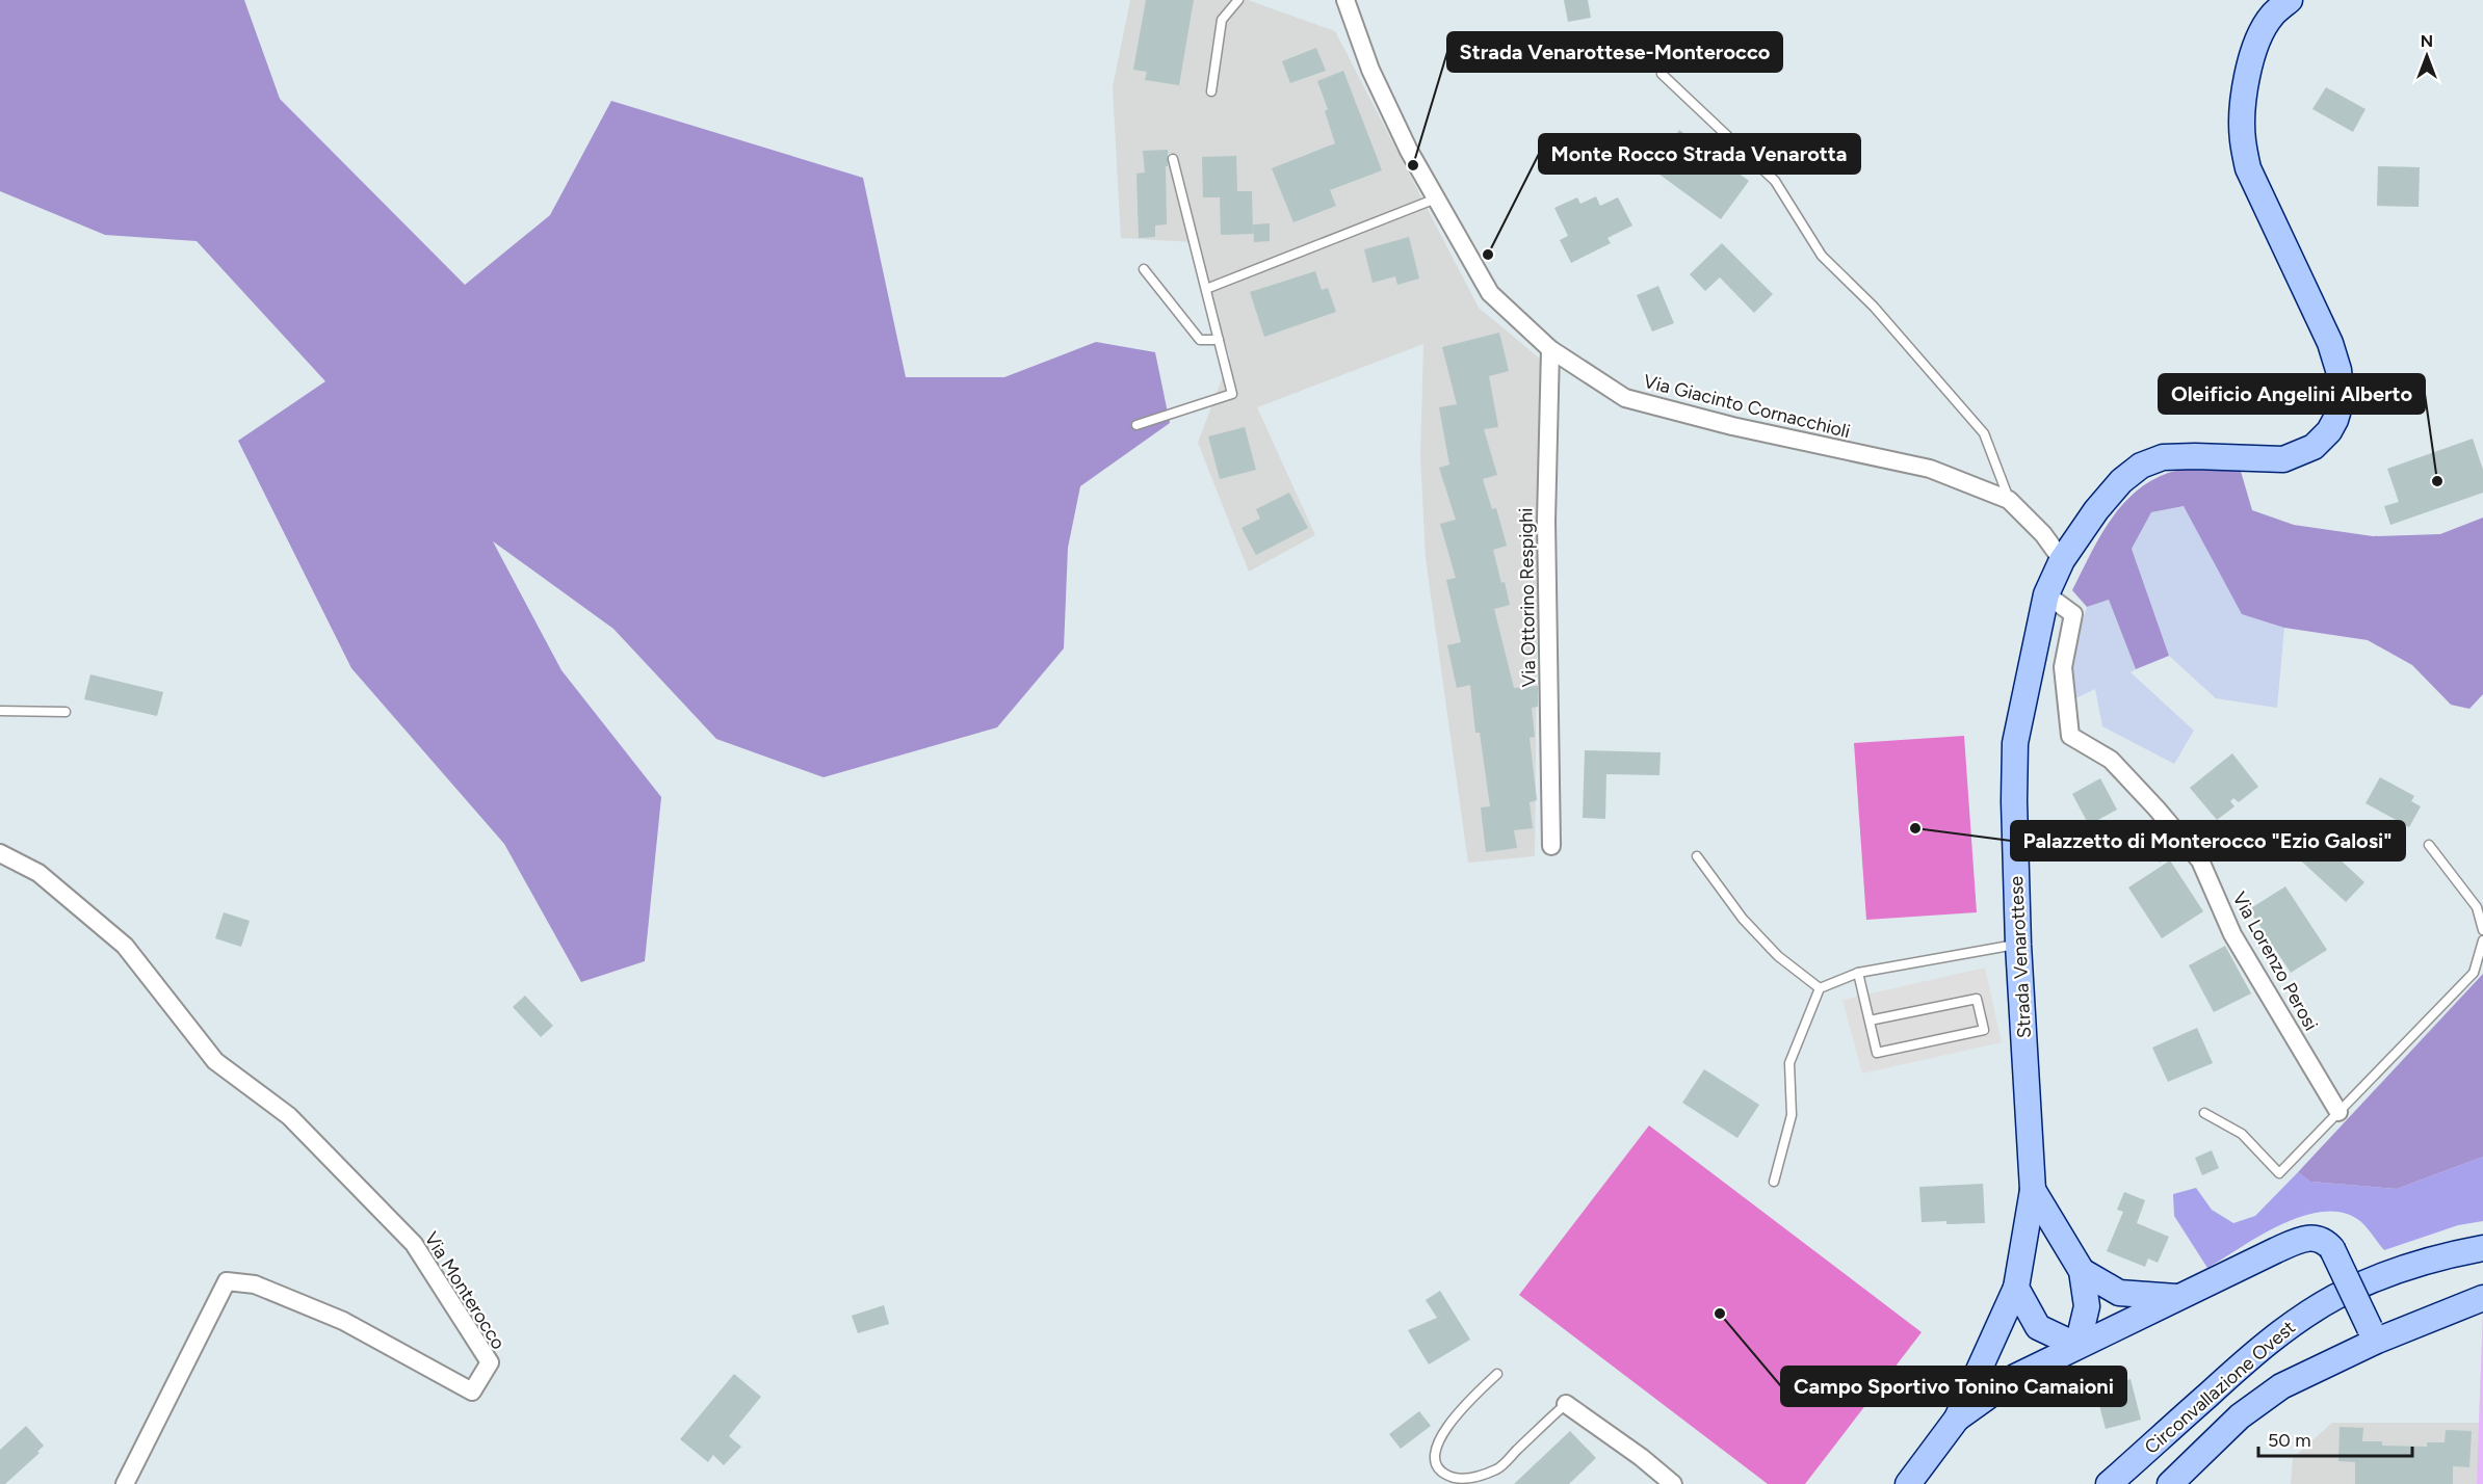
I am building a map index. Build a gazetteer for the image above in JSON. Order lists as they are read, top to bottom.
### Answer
{
  "streets": {
    "main road": ["Strada Venarottese", "Circonvallazione Ovest"],
    "street": [
      "Via Giacinto Cornacchioli",
      "Via Ottorino Respighi",
      "Via Lorenzo Perosi",
      "Via Monterocco"
    ]
  },
  "crossings": [
    ["Via Giacinto Cornacchioli", "Via Ottorino Respighi"],
    ["Via Giacinto Cornacchioli", "Strada Venarottese"],
    ["Strada Venarottese", "Via Lorenzo Perosi"]
  ],
  "places": [
    "Strada Venarottese-Monterocco",
    "Monte Rocco Strada Venarotta",
    "Oleificio Angelini Alberto",
    "Palazzetto di Monterocco \"Ezio Galosi\"",
    "Campo Sportivo Tonino Camaioni"
  ],
  "scale_bar": "50 m",
  "north": "top"
}
